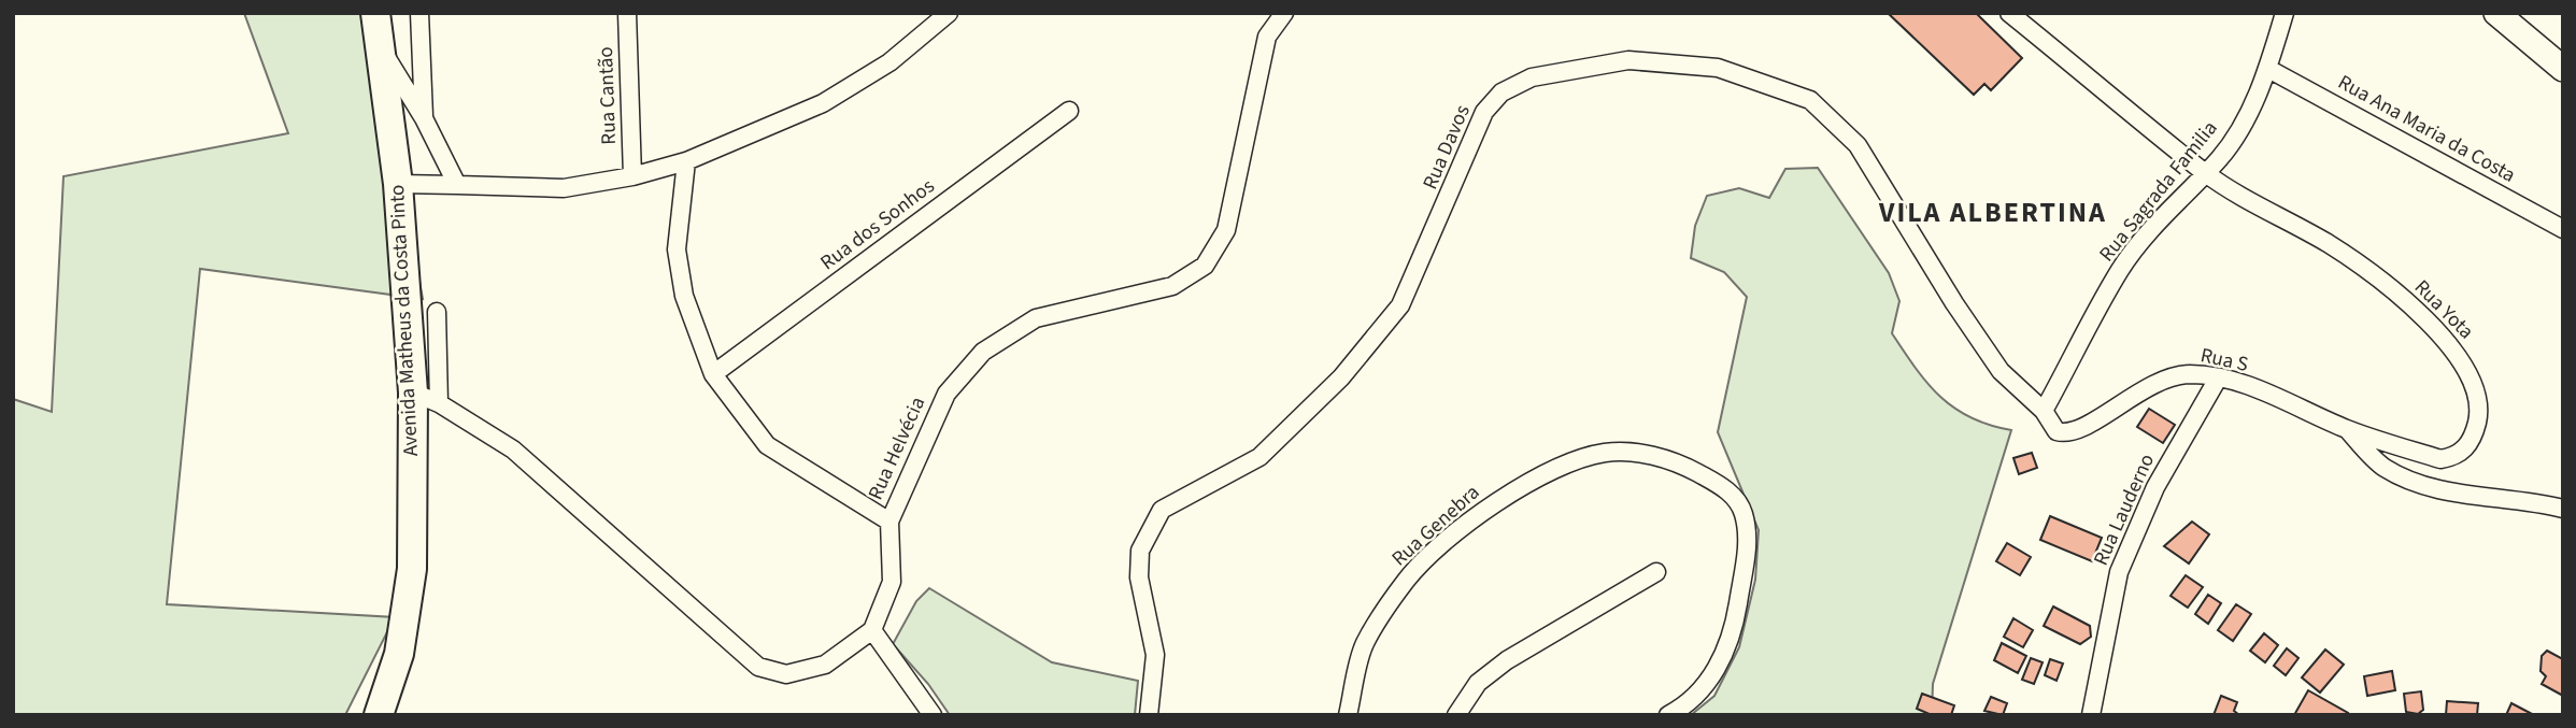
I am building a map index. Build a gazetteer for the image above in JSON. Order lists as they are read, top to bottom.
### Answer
{
  "streets": {
    "main road": ["Avenida Matheus da Costa Pinto"],
    "street": [
      "Rua Cantão",
      "Rua Ana Maria da Costa",
      "Rua Davos",
      "Rua Sagrada Familia",
      "Rua dos Sonhos",
      "Rua Yota",
      "Rua S",
      "Rua Helvécia",
      "Rua Lauderno",
      "Rua Genebra"
    ]
  },
  "crossings": [
    ["Rua Ana Maria da Costa", "Rua Sagrada Familia"],
    ["Rua Davos", "Rua Sagrada Familia"],
    ["Rua Davos", "Rua S"],
    ["Rua Sagrada Familia", "Rua Yota"],
    ["Rua Sagrada Familia", "Rua S"],
    ["Rua Yota", "Rua S"],
    ["Rua S", "Rua Lauderno"]
  ],
  "districts": ["VILA ALBERTINA"]
}
